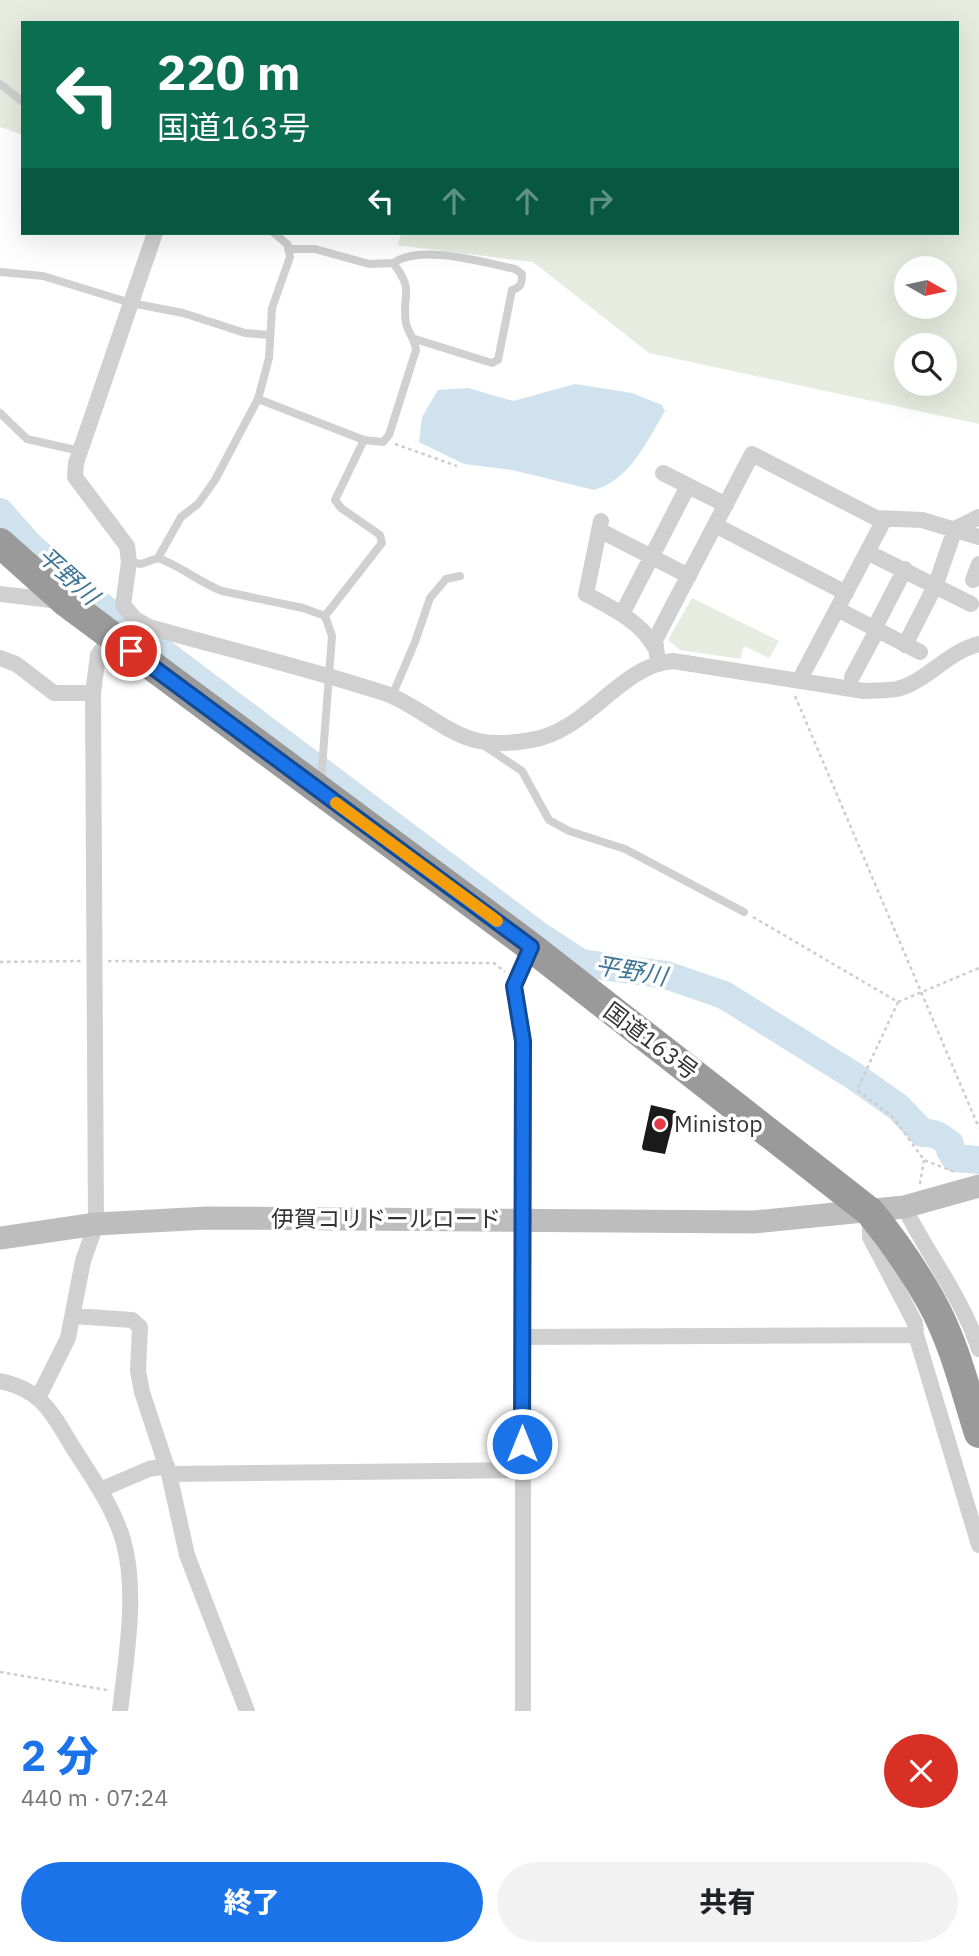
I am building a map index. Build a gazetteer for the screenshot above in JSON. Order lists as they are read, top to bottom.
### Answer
{
  "streets": {
    "highway": ["国道163号"],
    "street": ["伊賀コリドールロード"]
  },
  "crossings": [
    ["国道163号", "伊賀コリドールロード"]
  ],
  "water": ["平野川"],
  "places": ["Ministop"],
  "north": "right",
  "page": {
    "turn": ["220 m", "国道163号"],
    "heading": ["2 分", "440 m · 07:24"],
    "buttons": ["終了", "共有"]
  }
}
